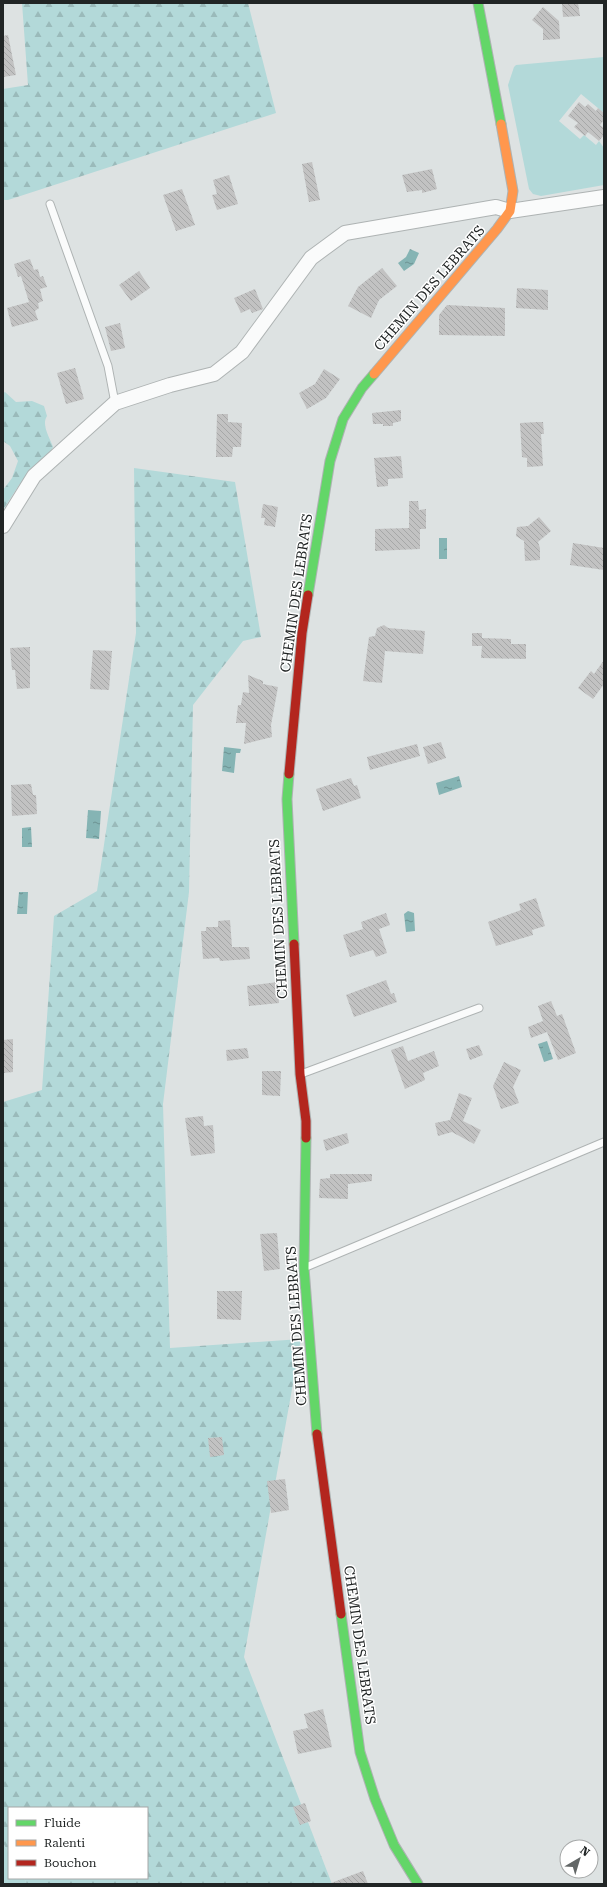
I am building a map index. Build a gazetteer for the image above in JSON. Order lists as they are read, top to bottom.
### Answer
{
  "streets": {
    "street": ["CHEMIN DES LEBRATS"]
  },
  "legend": ["Fluide", "Ralenti", "Bouchon"],
  "north": "top right"
}
